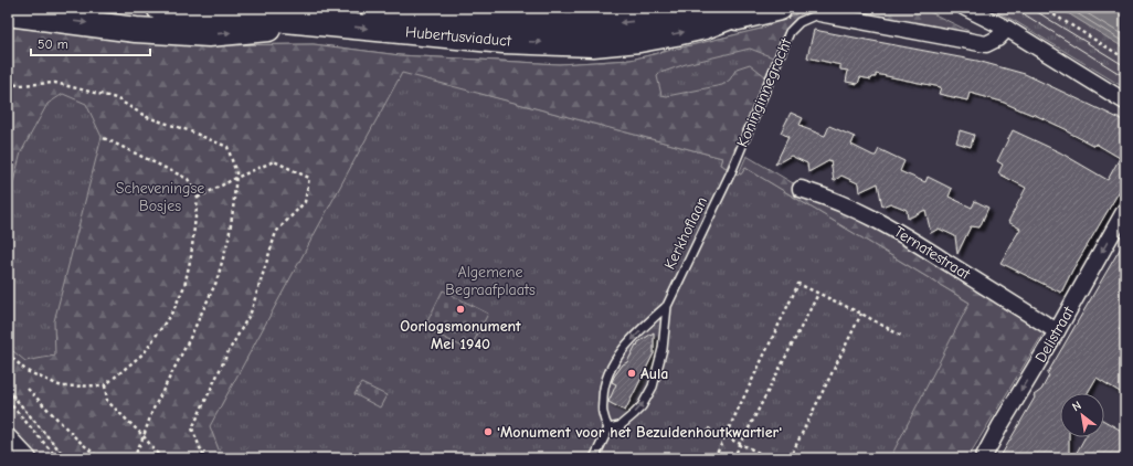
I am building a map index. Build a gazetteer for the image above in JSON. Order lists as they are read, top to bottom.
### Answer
{
  "streets": {
    "main road": ["Hubertusviaduct"],
    "street": ["Koninginnegracht", "Ternatestraat", "Delistraat"],
    "lane": ["Kerkhoflaan"]
  },
  "crossings": [
    ["Koninginnegracht", "Kerkhoflaan"],
    ["Ternatestraat", "Delistraat"]
  ],
  "one_way": ["Delistraat"],
  "parks": ["Scheveningse Bosjes", "Algemene Begraafplaats"],
  "places": ["Oorlogsmonument Mei 1940", "Aula", "'Monument voor het Bezuidenhoutkwartier'"],
  "scale_bar": "50 m",
  "north": "top left"
}
